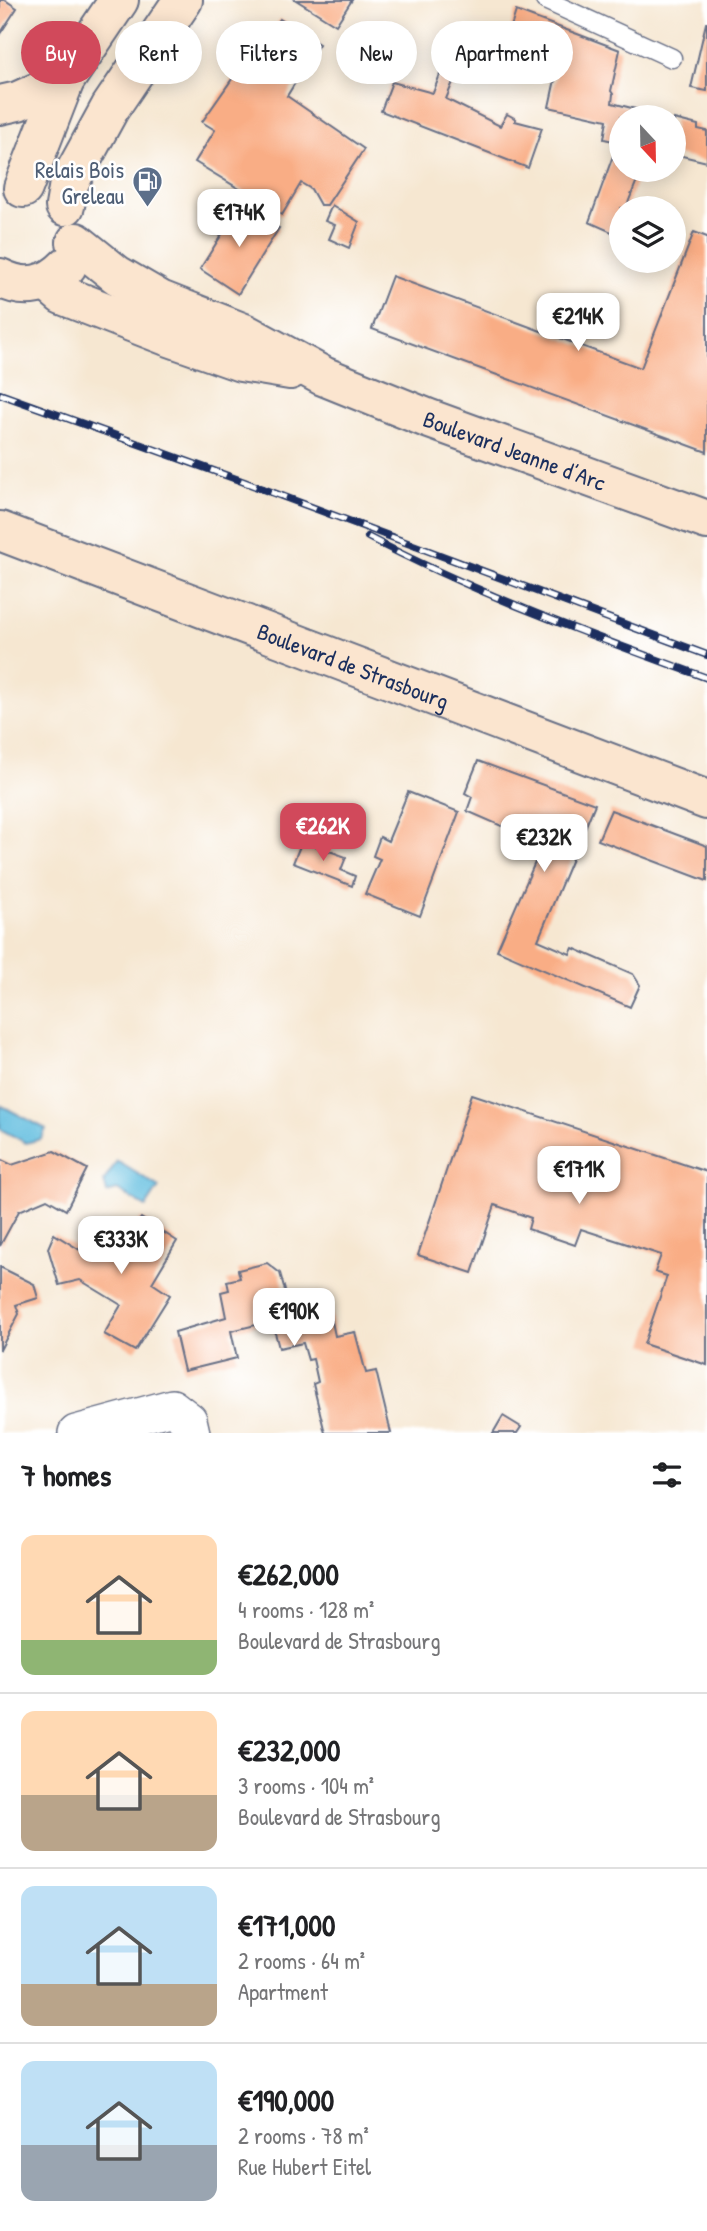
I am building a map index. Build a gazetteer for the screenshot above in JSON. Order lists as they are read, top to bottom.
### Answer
{
  "streets": {
    "main road": ["Boulevard Jeanne d’Arc", "Boulevard de Strasbourg"]
  },
  "places": {
    "fuel station": ["Relais Bois Greleau"]
  },
  "north": "bottom",
  "page": {
    "chip": [
      "Buy",
      "Rent",
      "Filters",
      "New",
      "Apartment"
    ],
    "price": [
      "€174K",
      "€214K",
      "€262K",
      "€232K",
      "€171K",
      "€333K",
      "€190K"
    ],
    "heading": "7 homes",
    "list": [
      {
        "name": "€262,000",
        "note": "4 rooms · 128 m² · Boulevard de Strasbourg"
      },
      {
        "name": "€232,000",
        "note": "3 rooms · 104 m² · Boulevard de Strasbourg"
      },
      {
        "name": "€171,000",
        "note": "2 rooms · 64 m² · Apartment"
      },
      {
        "name": "€190,000",
        "note": "2 rooms · 78 m² · Rue Hubert Eitel"
      }
    ]
  }
}
